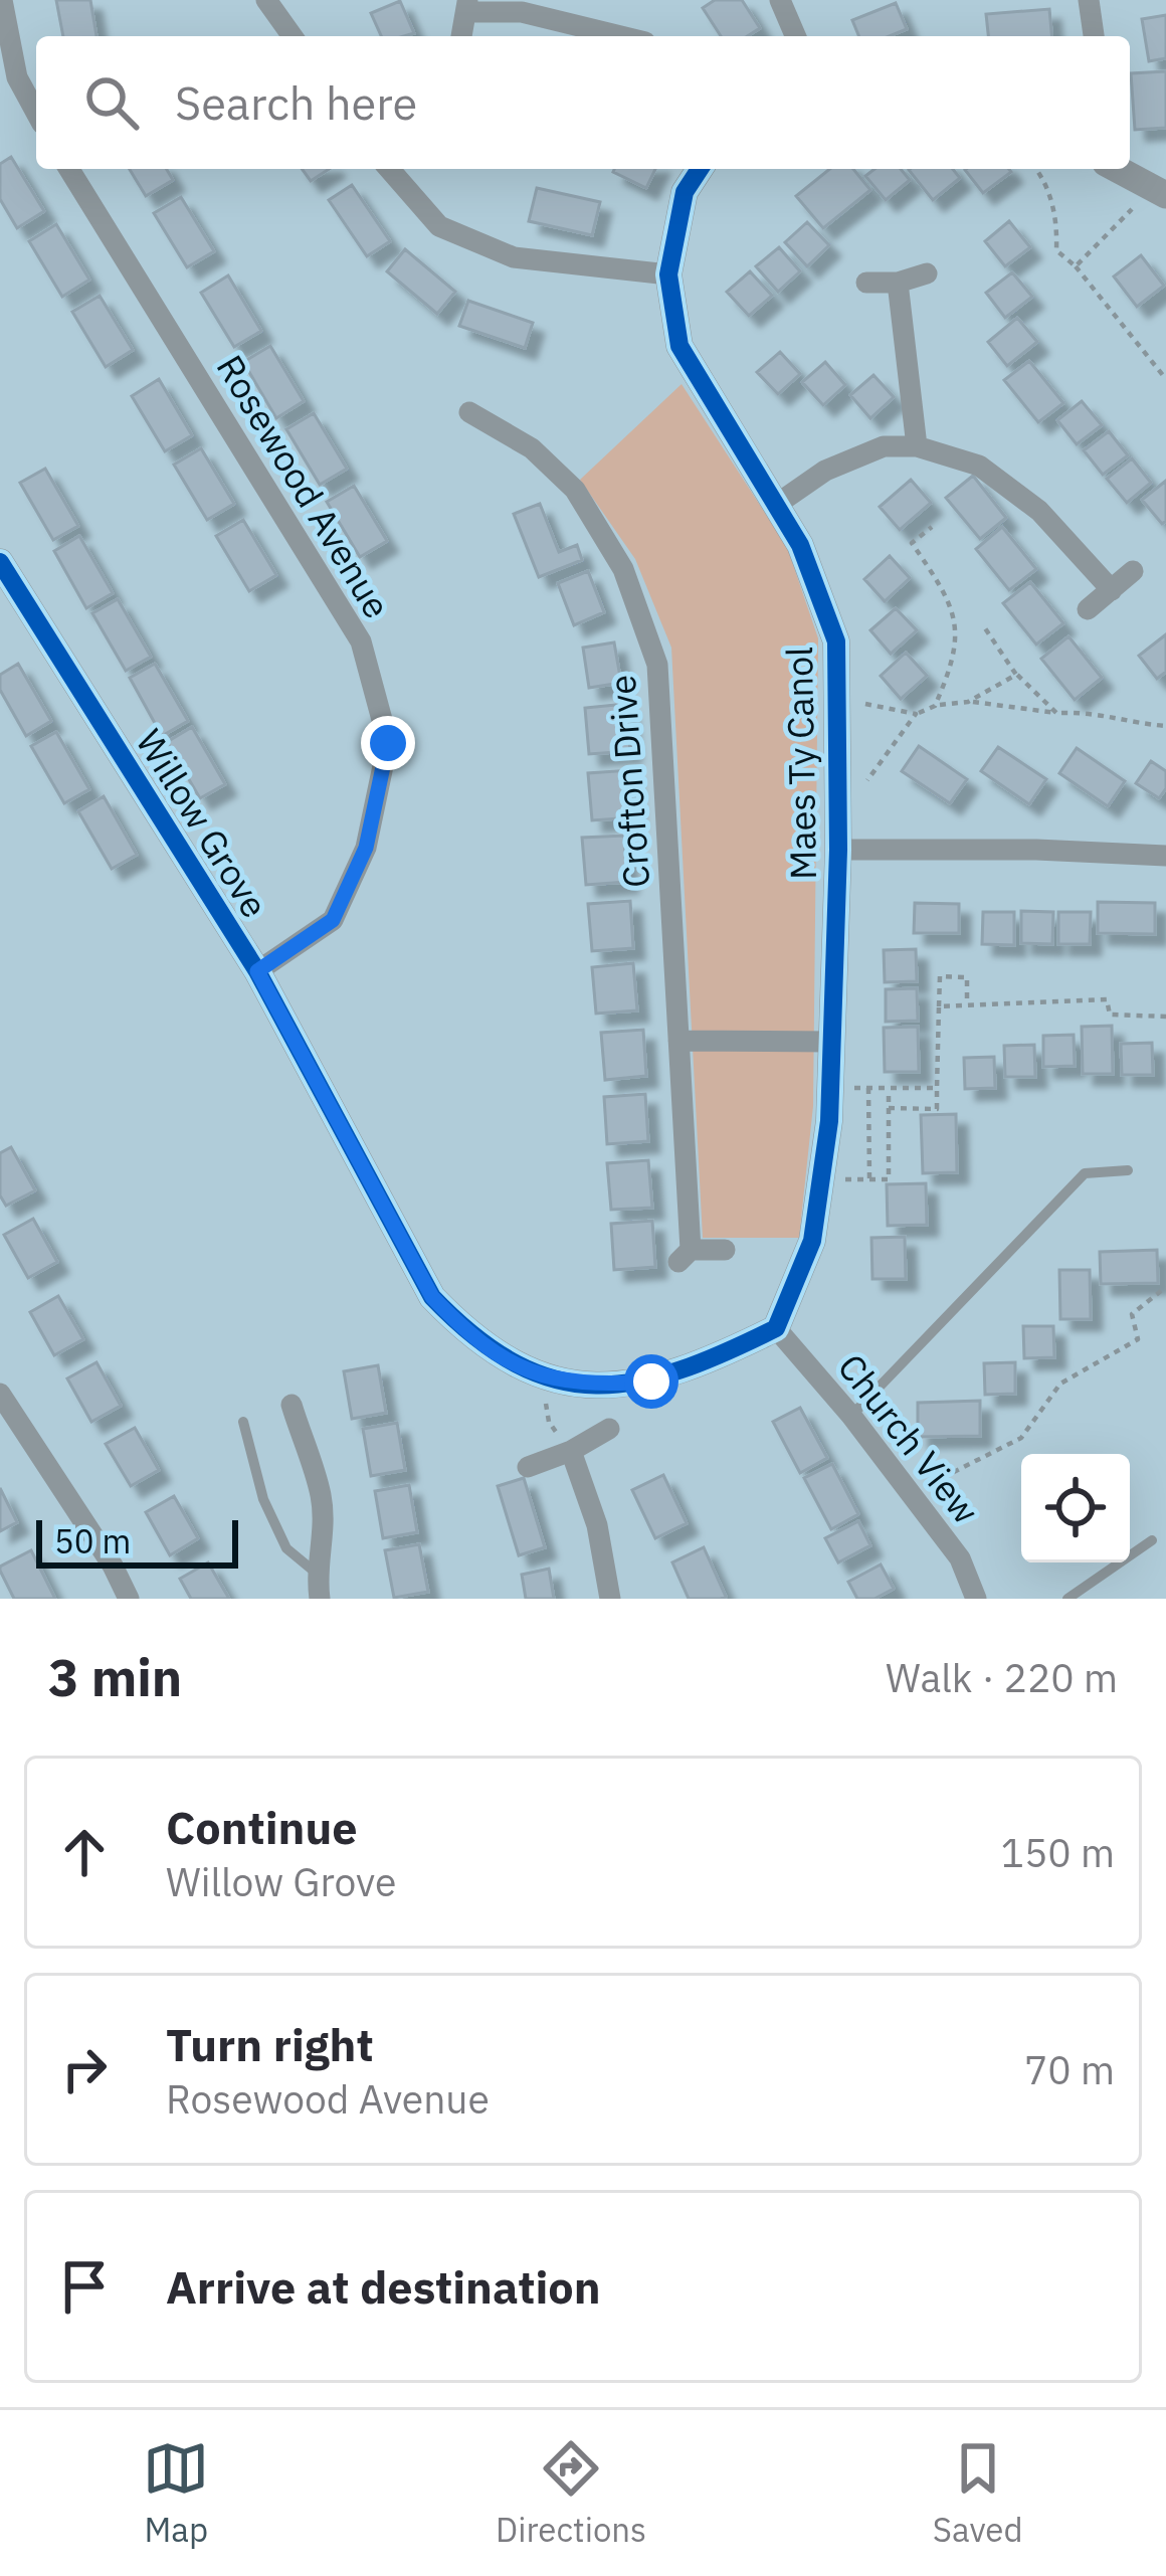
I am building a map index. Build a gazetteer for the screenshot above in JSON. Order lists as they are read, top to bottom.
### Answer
{
  "streets": {
    "street": [
      "Rosewood Avenue",
      "Maes Ty Canol",
      "Crofton Drive",
      "Willow Grove",
      "Church View"
    ]
  },
  "crossings": [
    ["Rosewood Avenue", "Willow Grove"],
    ["Maes Ty Canol", "Willow Grove"],
    ["Maes Ty Canol", "Church View"],
    ["Willow Grove", "Church View"]
  ],
  "scale_bar": "50 m",
  "page": {
    "search": "Search here",
    "scale": "50 m",
    "heading": ["3 min", "Walk · 220 m"],
    "list": [
      ["Continue", "Willow Grove", "150 m"],
      ["Turn right", "Rosewood Avenue", "70 m"],
      "Arrive at destination"
    ],
    "nav": ["Map", "Directions", "Saved"]
  }
}
